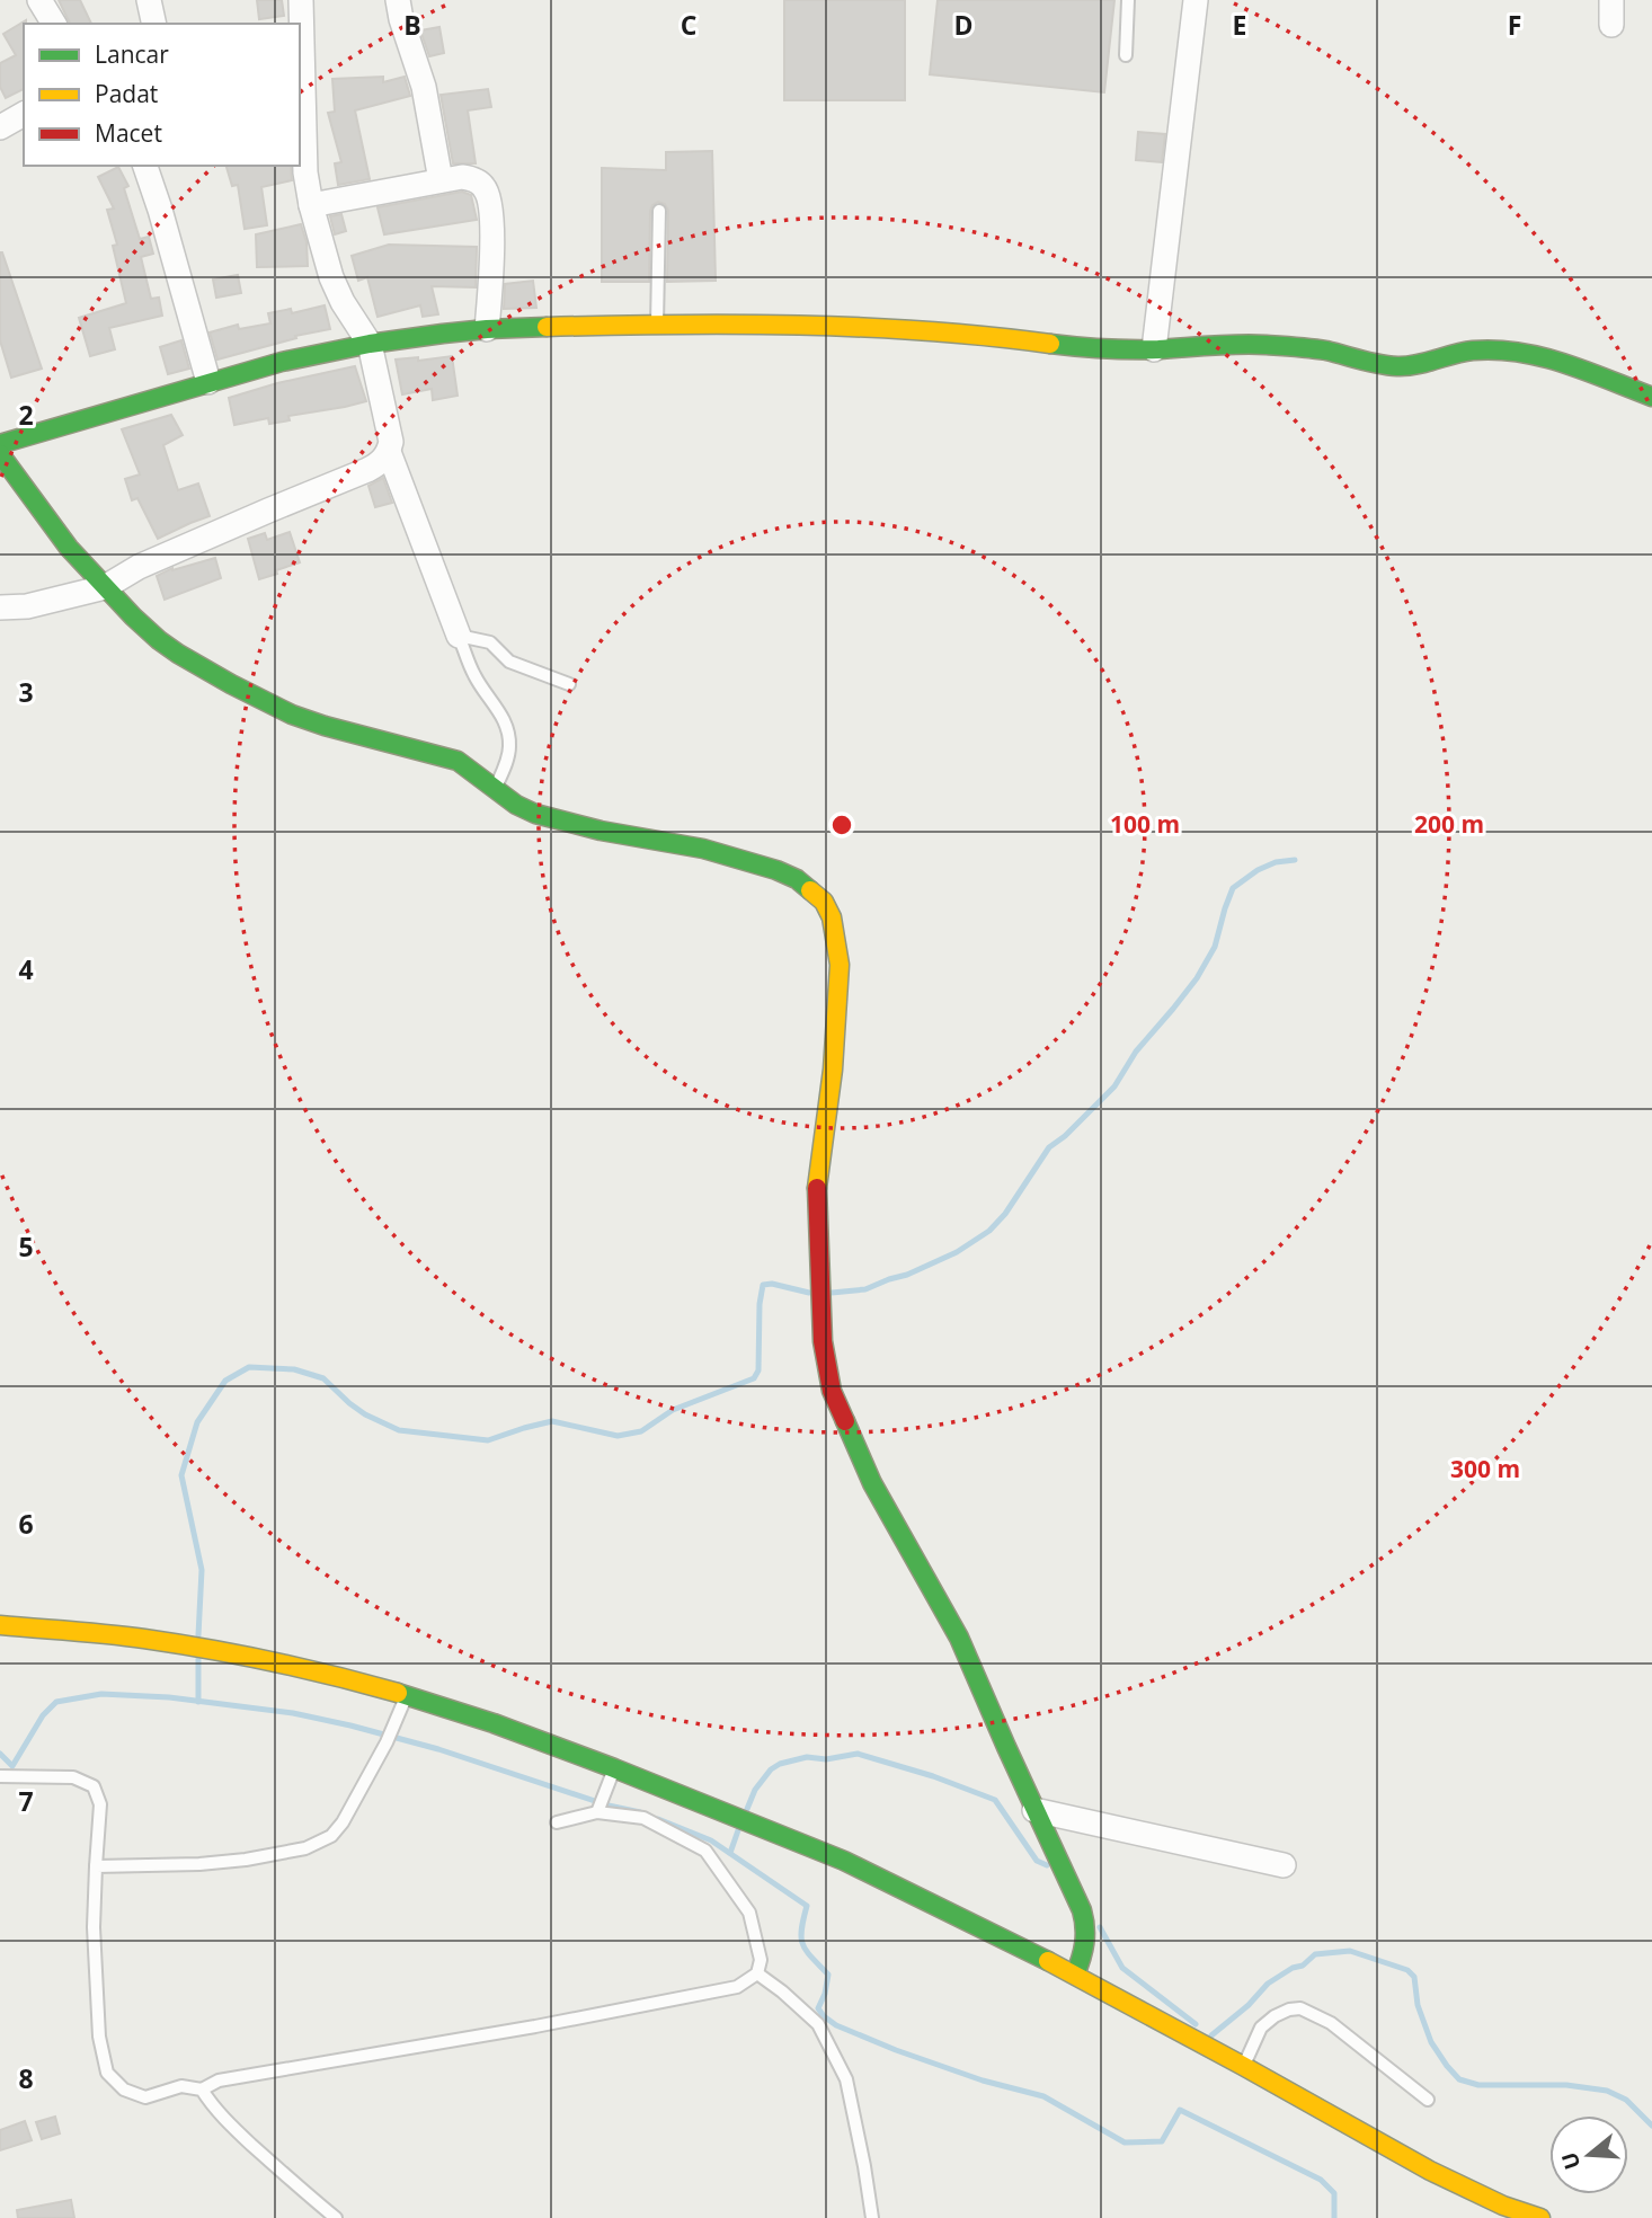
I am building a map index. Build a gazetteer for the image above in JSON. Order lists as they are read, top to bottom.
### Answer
{
  "legend": ["Lancar", "Padat", "Macet"],
  "north": "left",
  "grid": {
    "columns": [
      "B",
      "C",
      "D",
      "E",
      "F"
    ],
    "rows": [
      "2",
      "3",
      "4",
      "5",
      "6",
      "7",
      "8"
    ]
  },
  "rings": ["100 m", "200 m", "300 m"]
}
